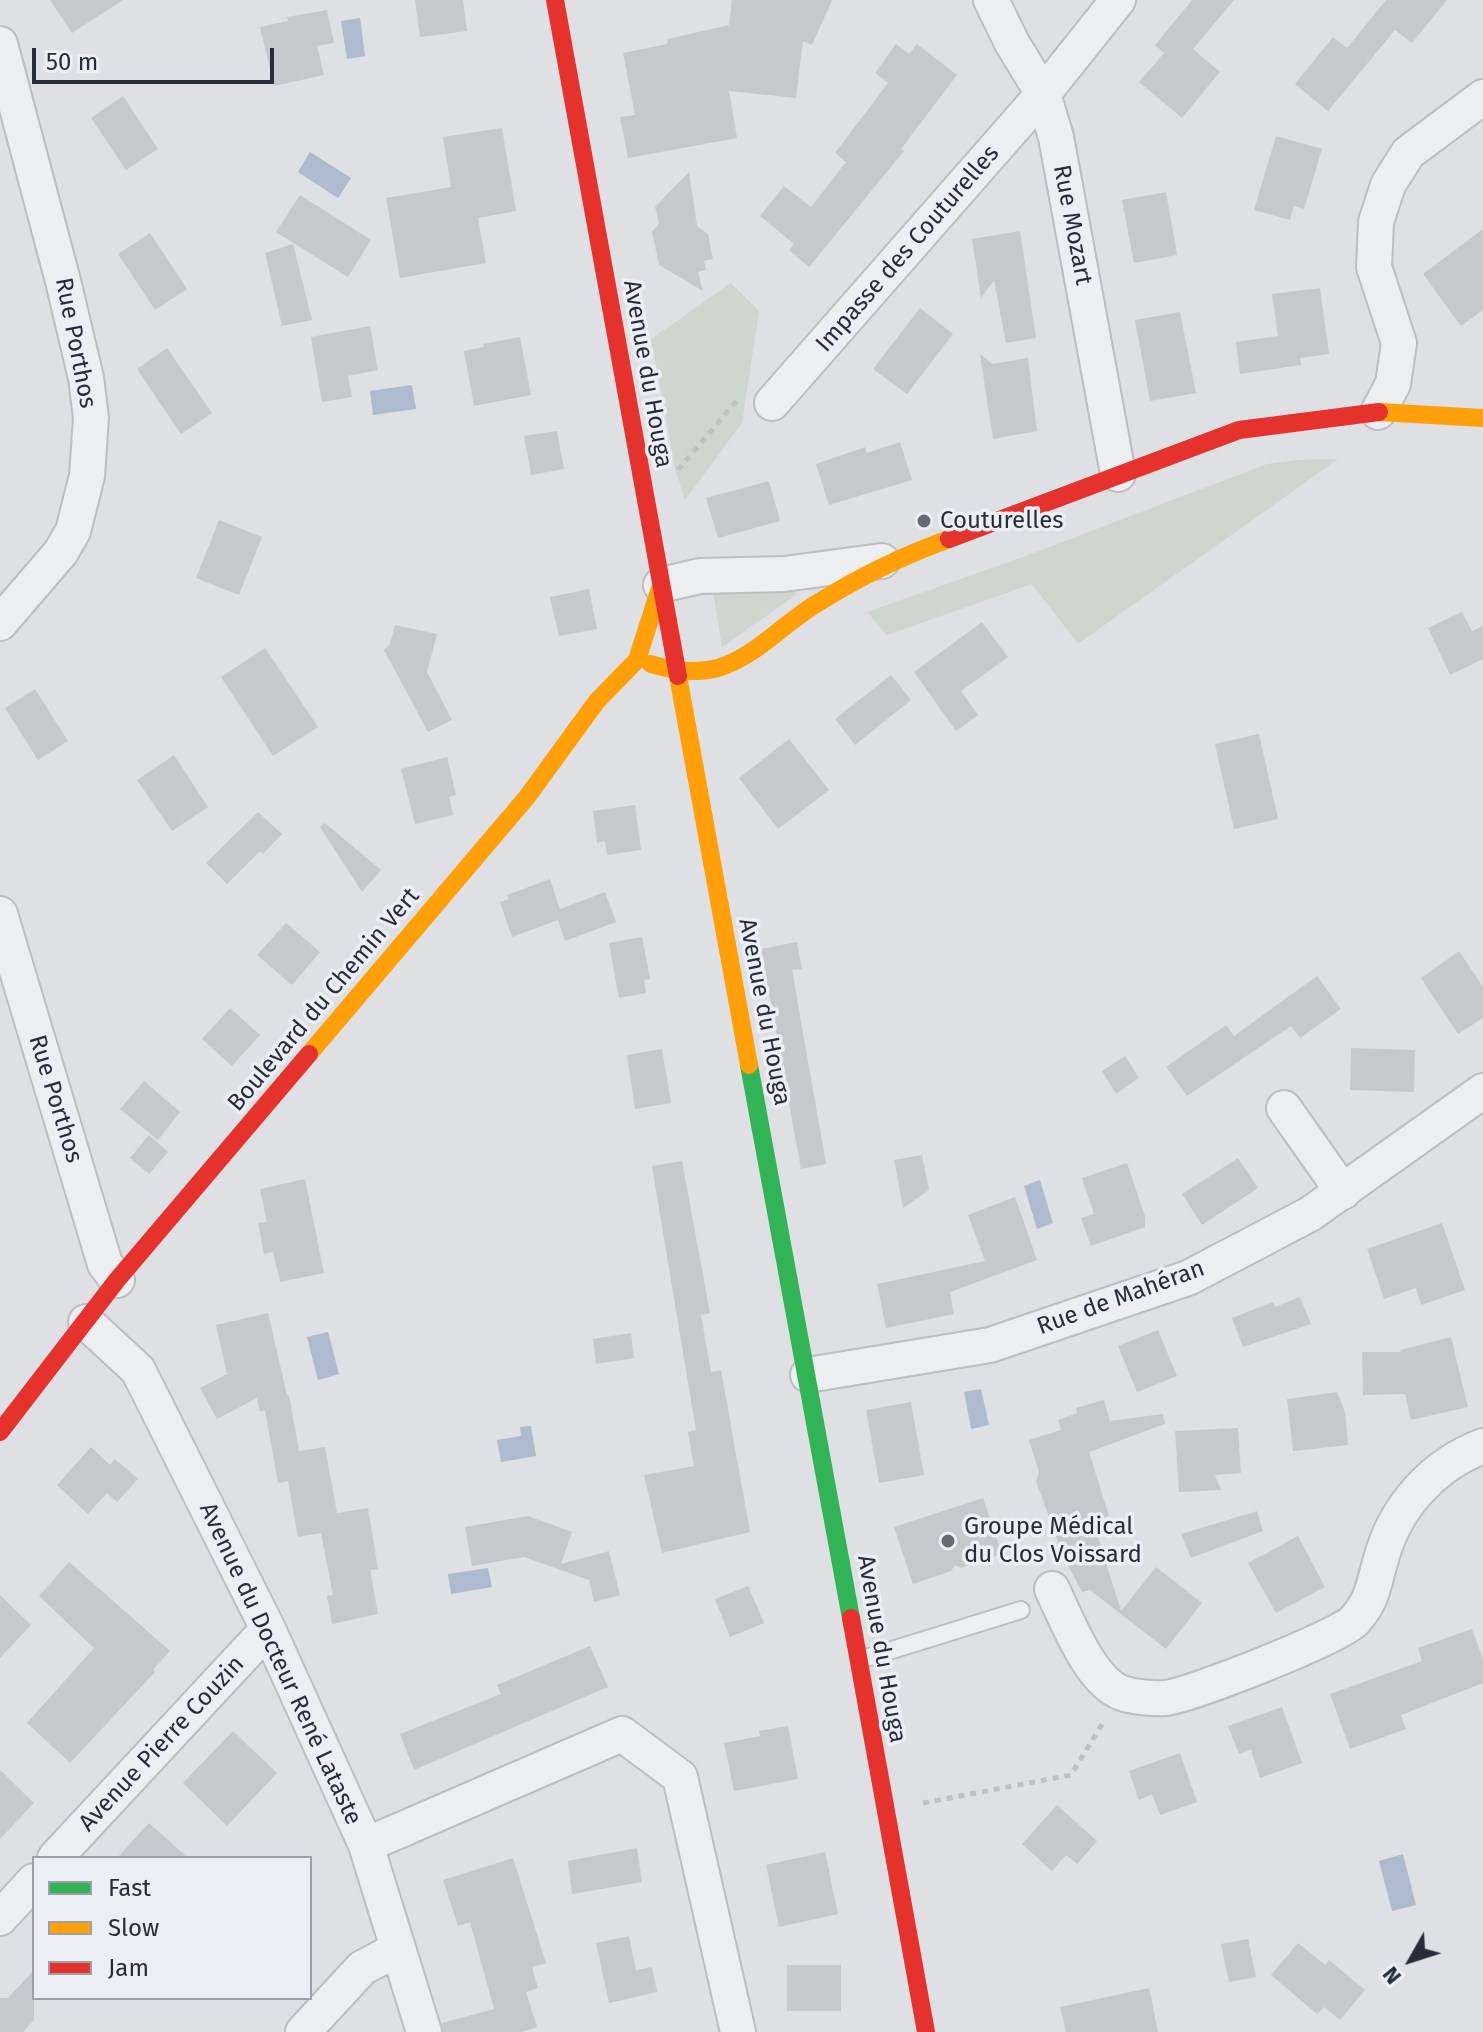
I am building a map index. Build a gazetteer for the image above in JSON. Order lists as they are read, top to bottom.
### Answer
{
  "streets": {
    "main road": ["Avenue du Houga", "Boulevard du Chemin Vert"],
    "street": [
      "Rue Mozart",
      "Impasse des Couturelles",
      "Rue Porthos",
      "Rue de Mahéran",
      "Avenue du Docteur René Lataste",
      "Avenue Pierre Couzin"
    ]
  },
  "crossings": [
    ["Rue Mozart", "Impasse des Couturelles"],
    ["Rue Porthos", "Boulevard du Chemin Vert"],
    ["Avenue du Houga", "Boulevard du Chemin Vert"],
    ["Avenue du Houga", "Rue de Mahéran"],
    ["Boulevard du Chemin Vert", "Avenue du Docteur René Lataste"],
    ["Avenue du Docteur René Lataste", "Avenue Pierre Couzin"]
  ],
  "places": ["Couturelles", "Groupe Médical du Clos Voissard"],
  "legend": ["Fast", "Slow", "Jam"],
  "scale_bar": "50 m",
  "north": "bottom left"
}
